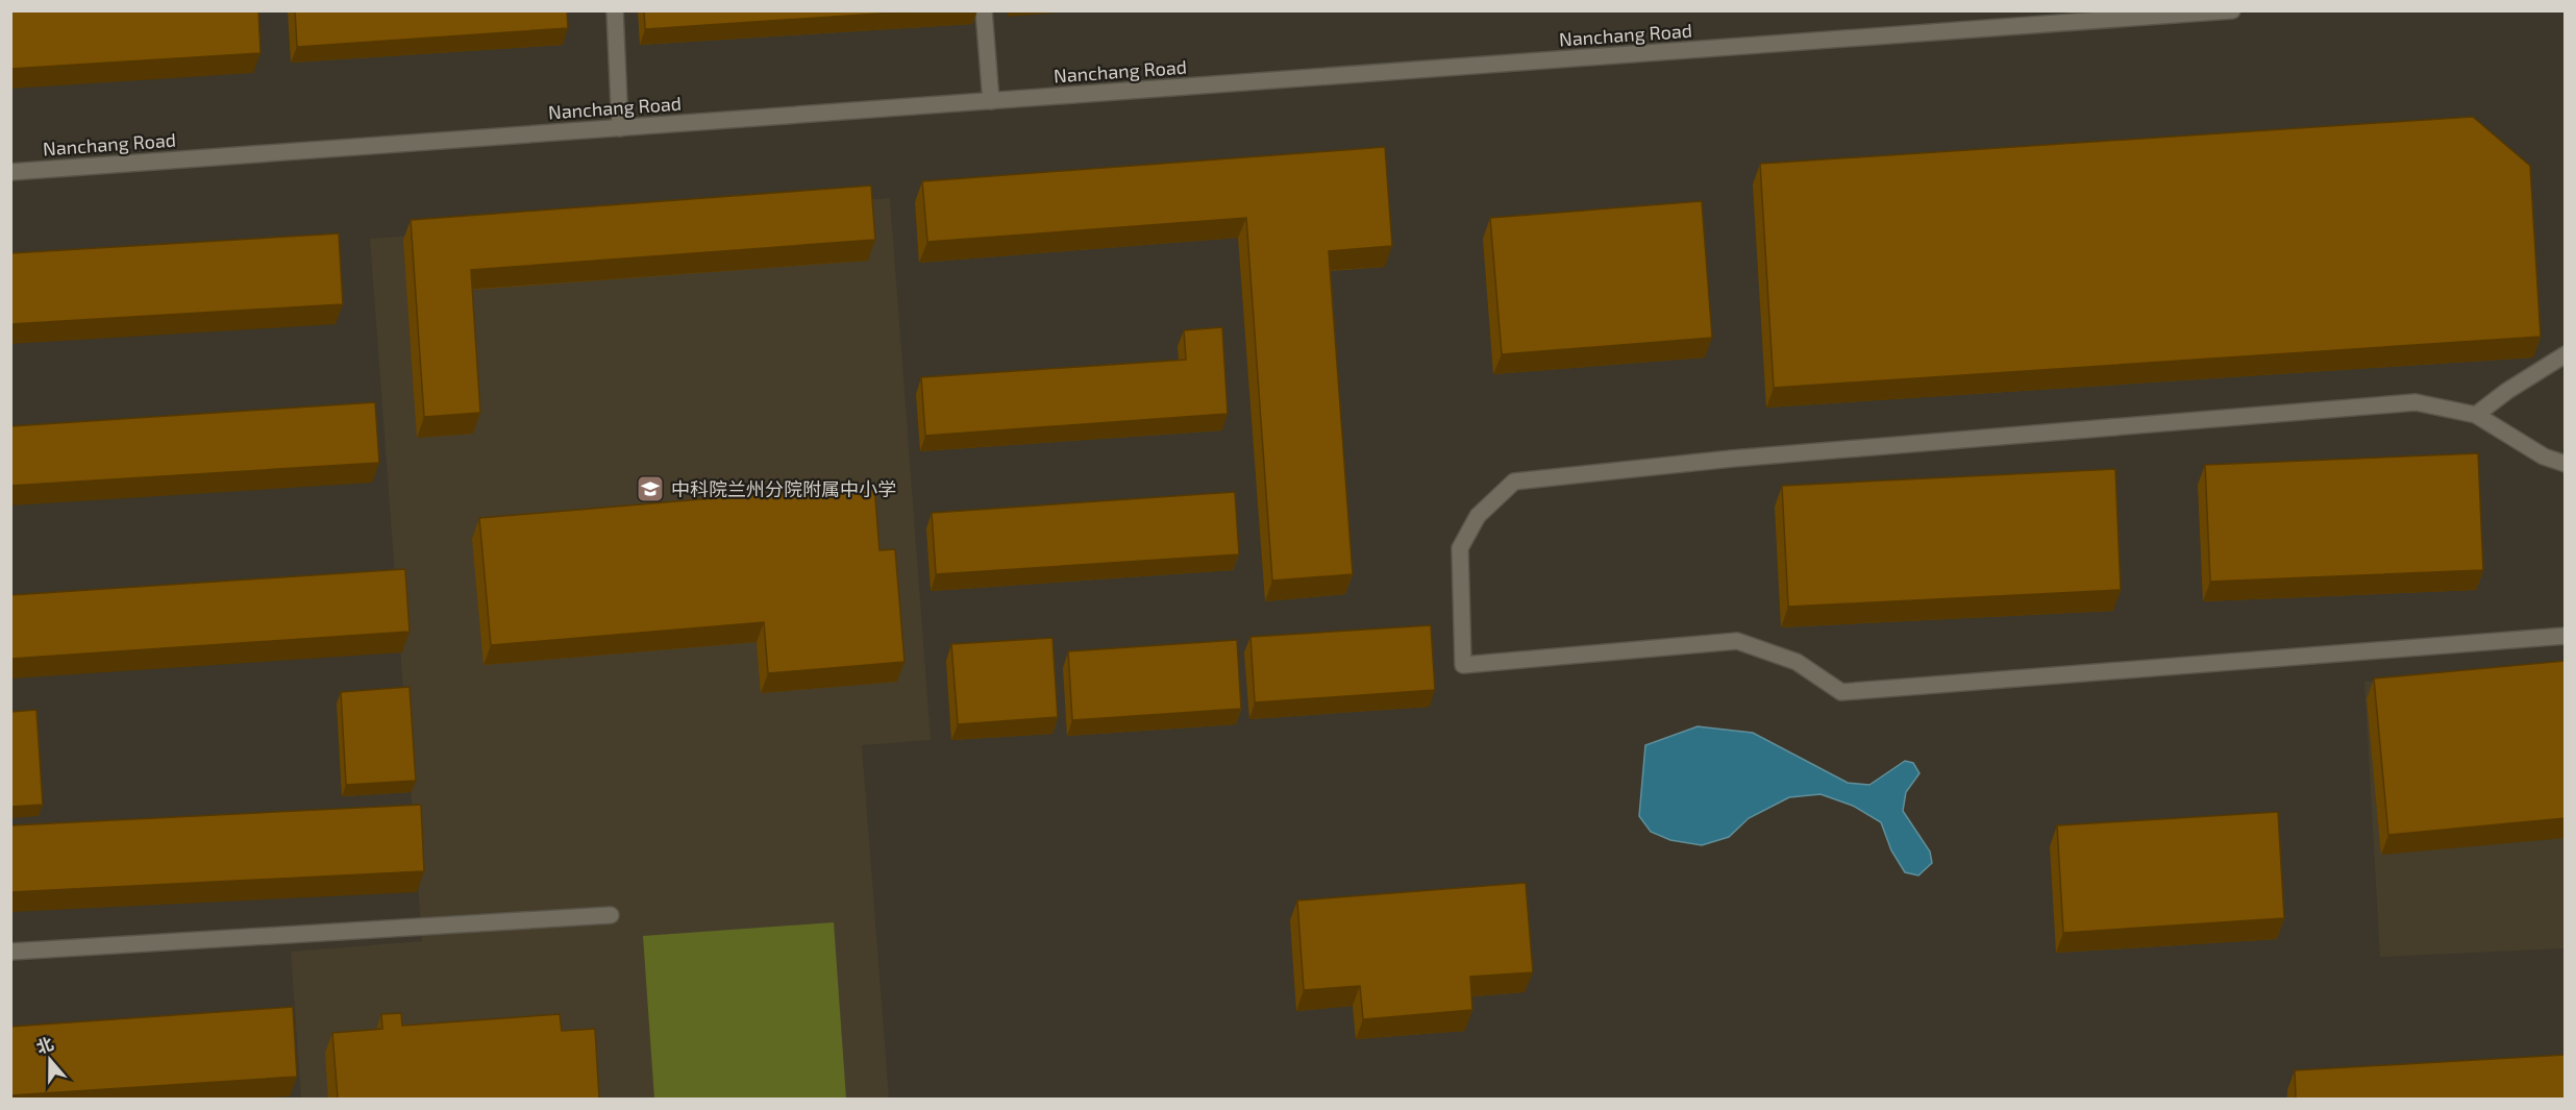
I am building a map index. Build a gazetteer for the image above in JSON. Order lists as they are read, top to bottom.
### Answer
{
  "streets": {
    "main road": ["Nanchang Road"]
  },
  "places": {
    "school or university": ["中科院兰州分院附属中小学"]
  },
  "north": "top"
}
